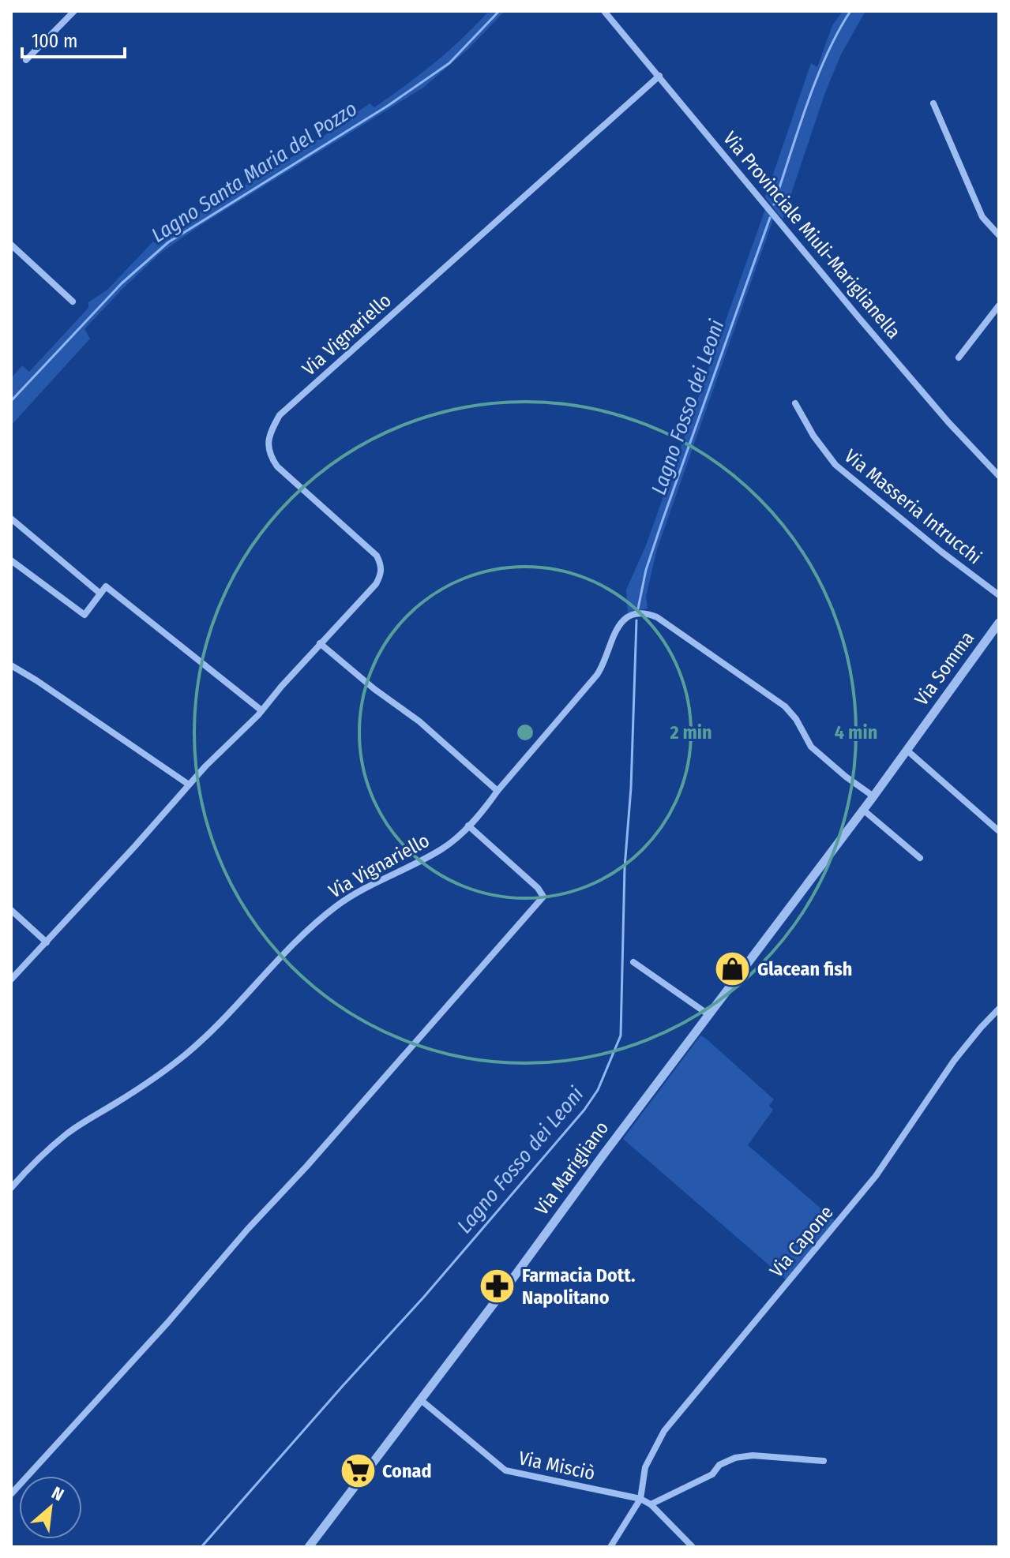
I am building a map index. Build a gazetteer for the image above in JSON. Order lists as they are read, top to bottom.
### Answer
{
  "streets": {
    "street": [
      "Via Provinciale Miuli-Mariglianella",
      "Via Vignariello",
      "Via Masseria Intrucchi",
      "Via Somma",
      "Via Marigliano",
      "Via Capone",
      "Via Misciò"
    ]
  },
  "crossings": [
    ["Via Provinciale Miuli-Mariglianella", "Via Vignariello"],
    ["Via Vignariello", "Via Somma"],
    ["Via Vignariello", "Via Marigliano"],
    ["Via Somma", "Via Marigliano"],
    ["Via Marigliano", "Via Misciò"],
    ["Via Capone", "Via Misciò"]
  ],
  "water": ["Lagno Santa Maria del Pozzo", "Lagno Fosso dei Leoni"],
  "places": {
    "shop": ["Glacean fish"],
    "pharmacy": ["Farmacia Dott. Napolitano"],
    "supermarket": ["Conad"]
  },
  "scale_bar": "100 m",
  "north": "top right",
  "rings": ["2 min", "4 min"]
}
